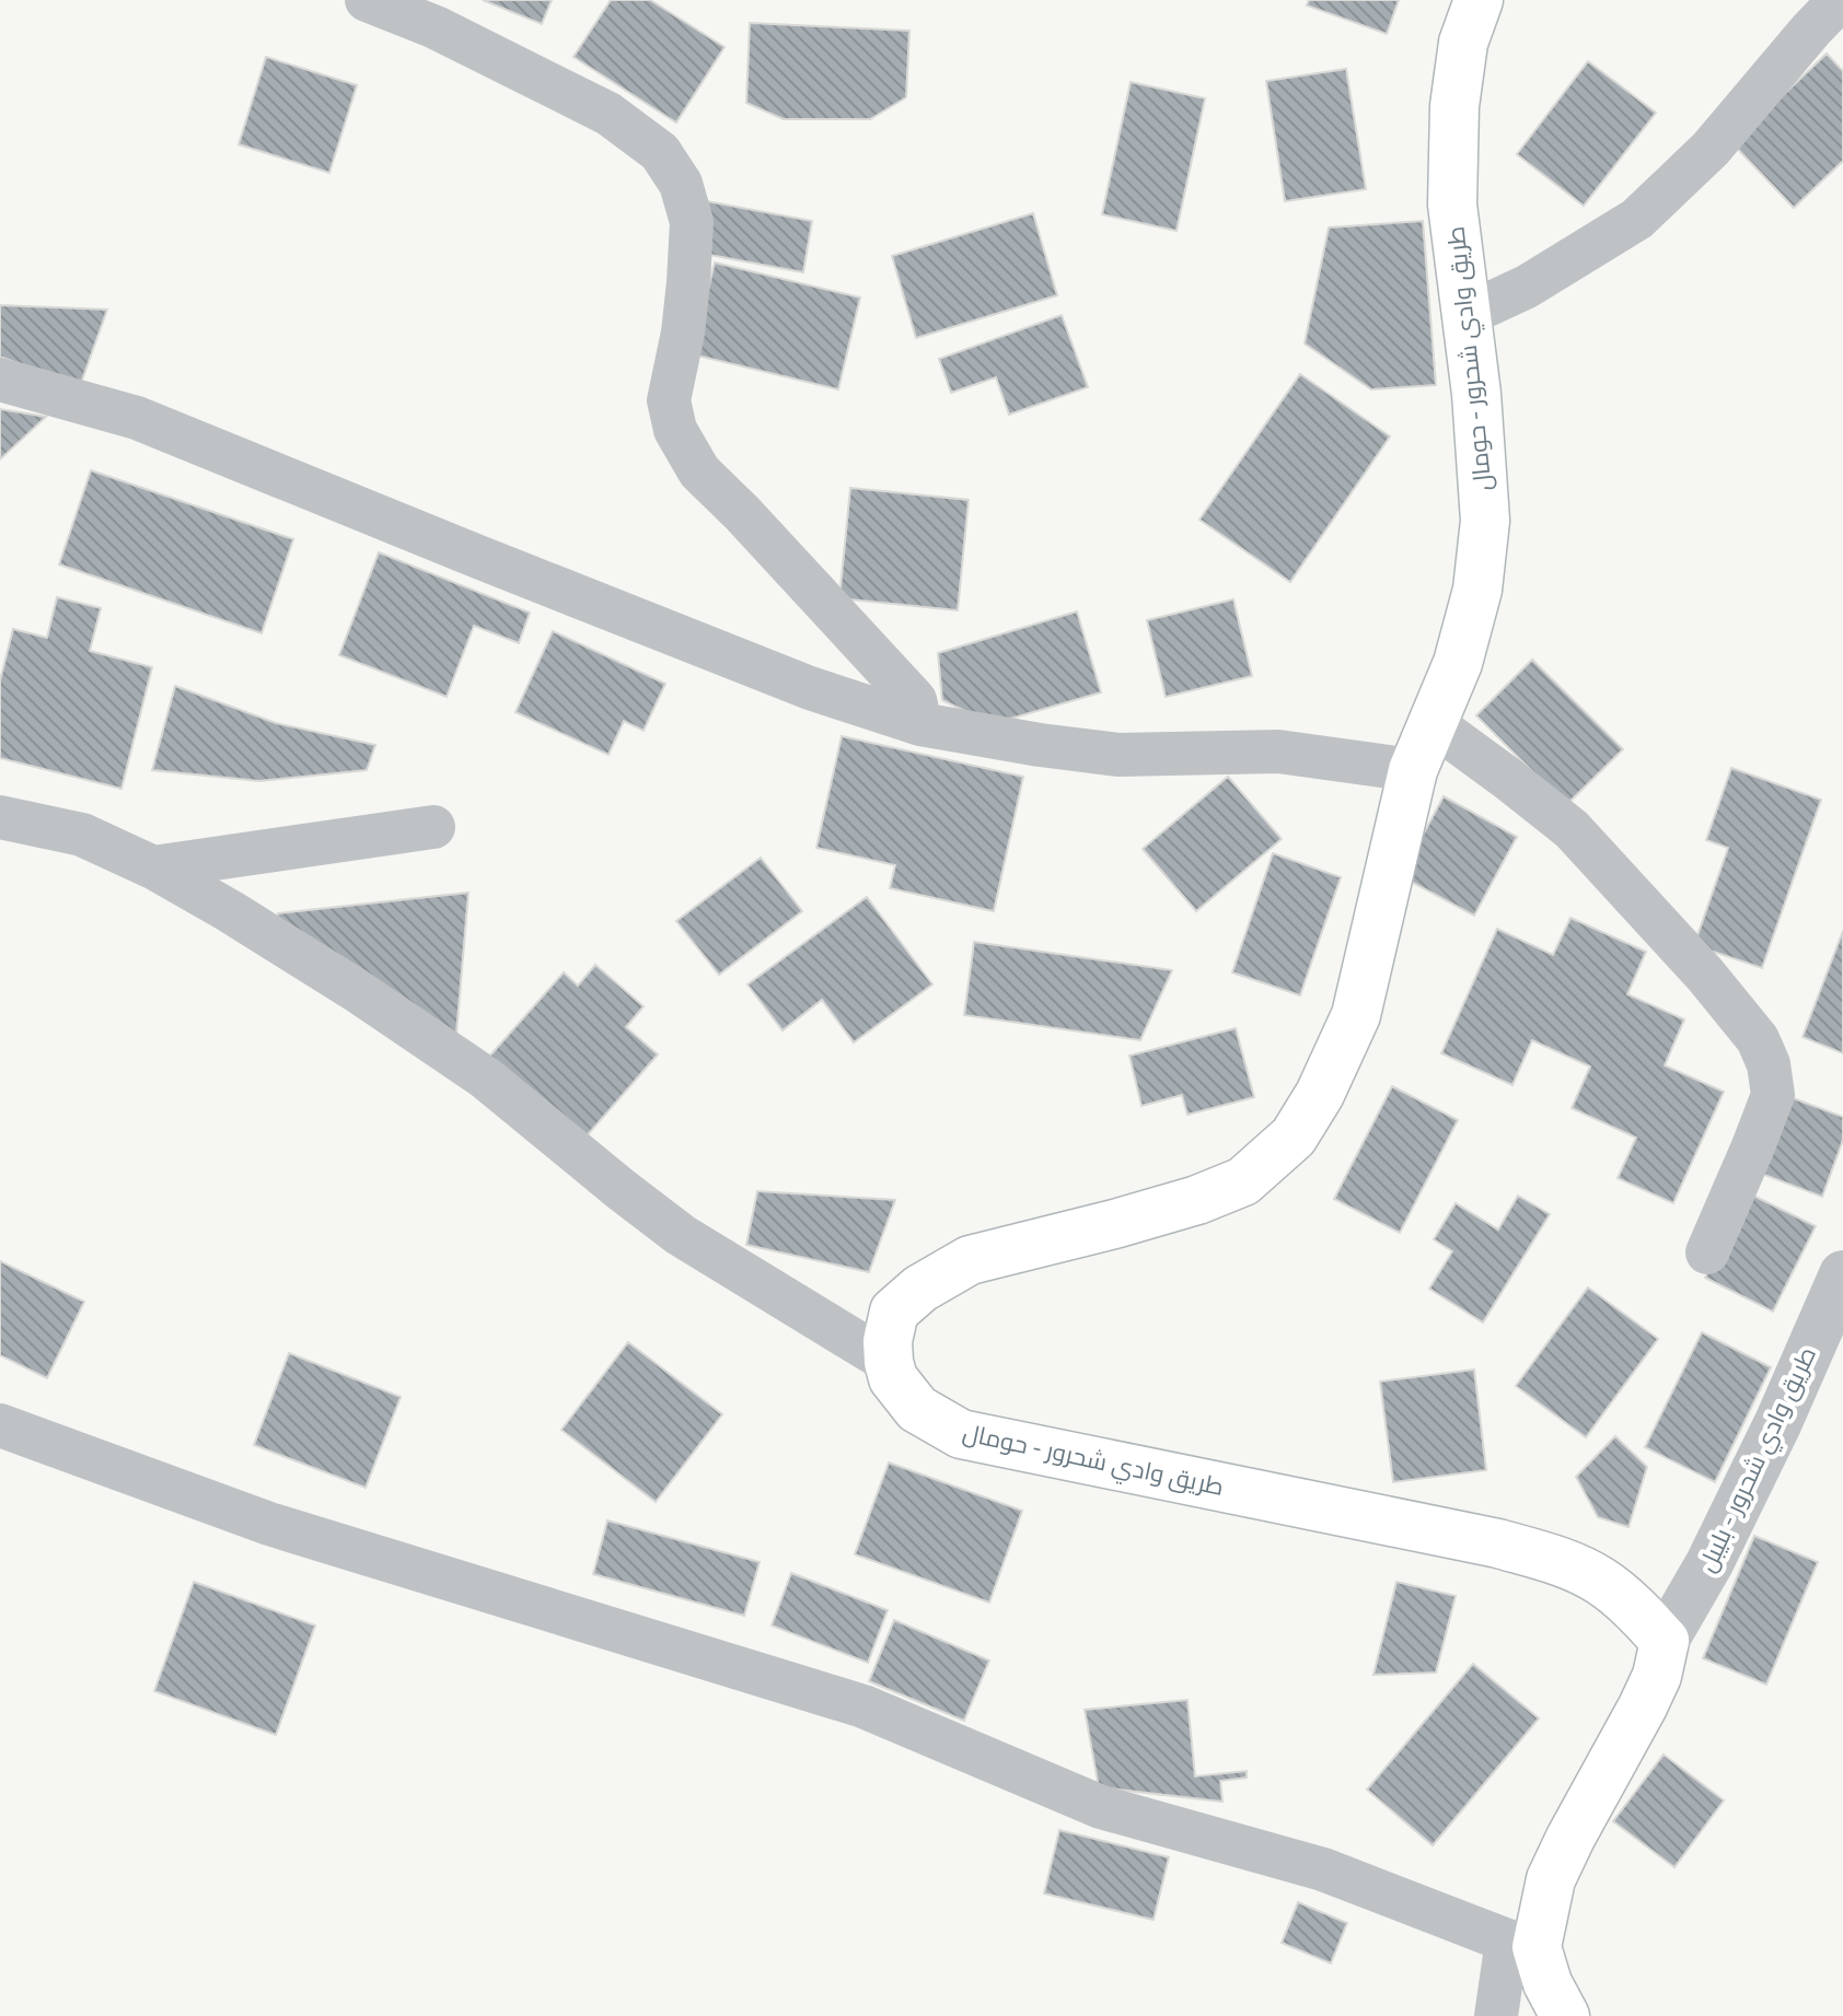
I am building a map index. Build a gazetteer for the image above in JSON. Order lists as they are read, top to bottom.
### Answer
{
  "streets": {
    "main road": ["طريق وادي شحرور - حومال"],
    "street": ["طريق وادي شحرور - بليبل"]
  },
  "crossings": [
    ["طريق وادي شحرور - حومال", "طريق وادي شحرور - بليبل"]
  ]
}
